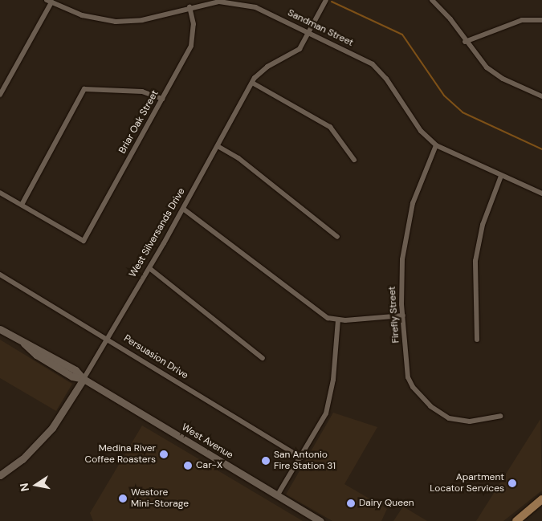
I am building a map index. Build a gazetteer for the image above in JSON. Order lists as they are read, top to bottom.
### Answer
{
  "streets": {
    "main road": ["West Silversands Drive", "West Avenue"],
    "street": [
      "Sandman Street",
      "Briar Oak Street",
      "Firefly Street",
      "Persuasion Drive"
    ]
  },
  "crossings": [
    ["Sandman Street", "Briar Oak Street"],
    ["Sandman Street", "West Silversands Drive"],
    ["Sandman Street", "Firefly Street"],
    ["West Silversands Drive", "Persuasion Drive"],
    ["West Silversands Drive", "West Avenue"]
  ],
  "places": [
    "Medina River Coffee Roasters",
    "San Antonio Fire Station 31",
    "Car-X",
    "Apartment Locator Services",
    "Westore Mini-Storage",
    "Dairy Queen"
  ],
  "north": "left"
}
